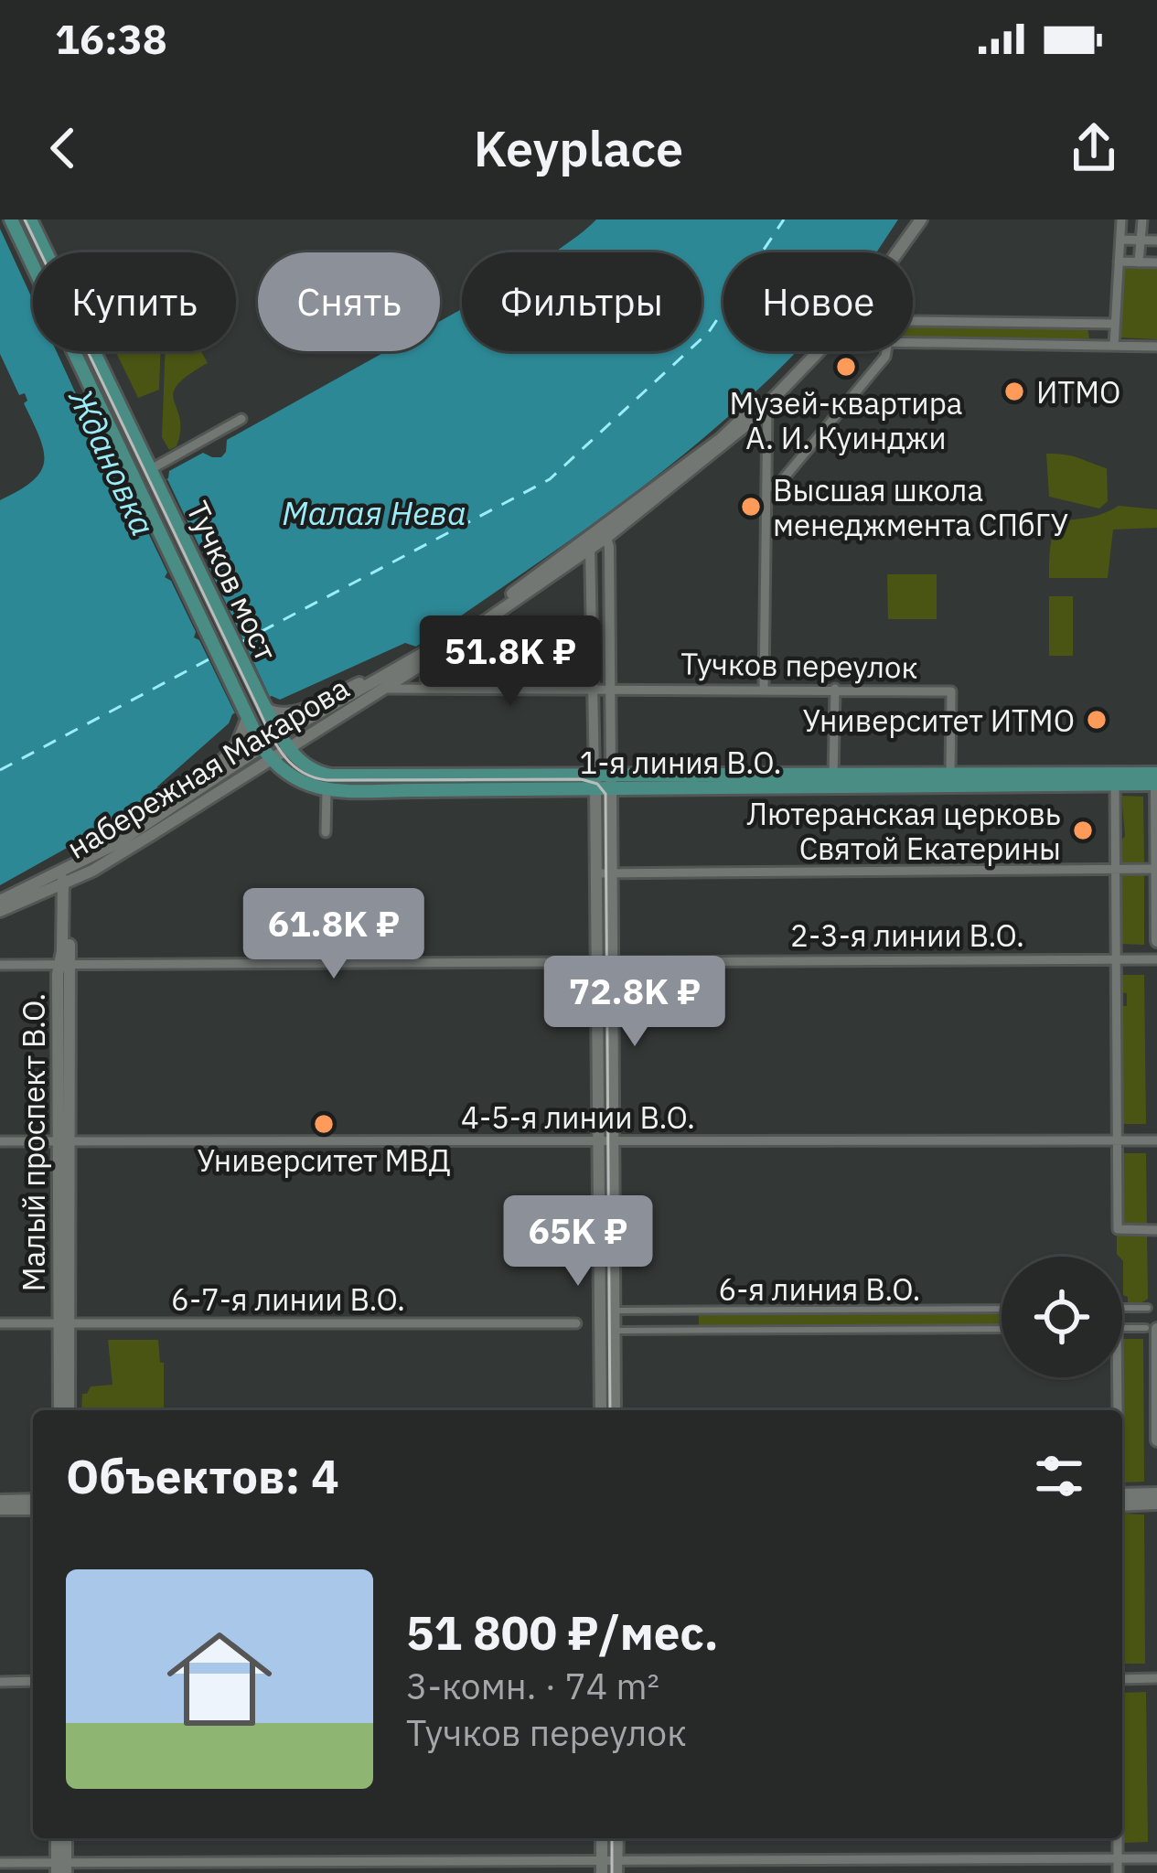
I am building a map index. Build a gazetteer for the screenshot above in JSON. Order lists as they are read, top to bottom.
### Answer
{
  "streets": {
    "main road": [
      "Тучков мост",
      "1-я линия В.О.",
      "набережная Макарова",
      "Малый проспект В.О."
    ],
    "street": [
      "Тучков переулок",
      "2-3-я линии В.О.",
      "4-5-я линии В.О.",
      "6-я линия В.О.",
      "6-7-я линии В.О."
    ]
  },
  "crossings": [
    ["Тучков мост", "1-я линия В.О."],
    ["Тучков мост", "набережная Макарова"],
    ["Тучков переулок", "1-я линия В.О."],
    ["Тучков переулок", "набережная Макарова"],
    ["1-я линия В.О.", "набережная Макарова"],
    ["набережная Макарова", "Малый проспект В.О."],
    ["2-3-я линии В.О.", "Малый проспект В.О."],
    ["4-5-я линии В.О.", "Малый проспект В.О."],
    ["Малый проспект В.О.", "6-7-я линии В.О."]
  ],
  "water": ["Ждановка", "Малая Нева"],
  "places": [
    "Музей-квартира А. И. Куинджи",
    "ИТМО",
    "Высшая школа менеджмента СПбГУ",
    "Университет ИТМО",
    "Лютеранская церковь Святой Екатерины",
    "Университет МВД"
  ],
  "page": {
    "status": "16:38",
    "header": "Keyplace",
    "chip": [
      "Купить",
      "Снять",
      "Фильтры",
      "Новое"
    ],
    "price": [
      "51.8K ₽",
      "61.8K ₽",
      "72.8K ₽",
      "65K ₽"
    ],
    "heading": "Объектов: 4",
    "list": [
      {
        "name": "51 800 ₽/мес.",
        "note": "3-комн. · 74 m² · Тучков переулок"
      }
    ]
  }
}
